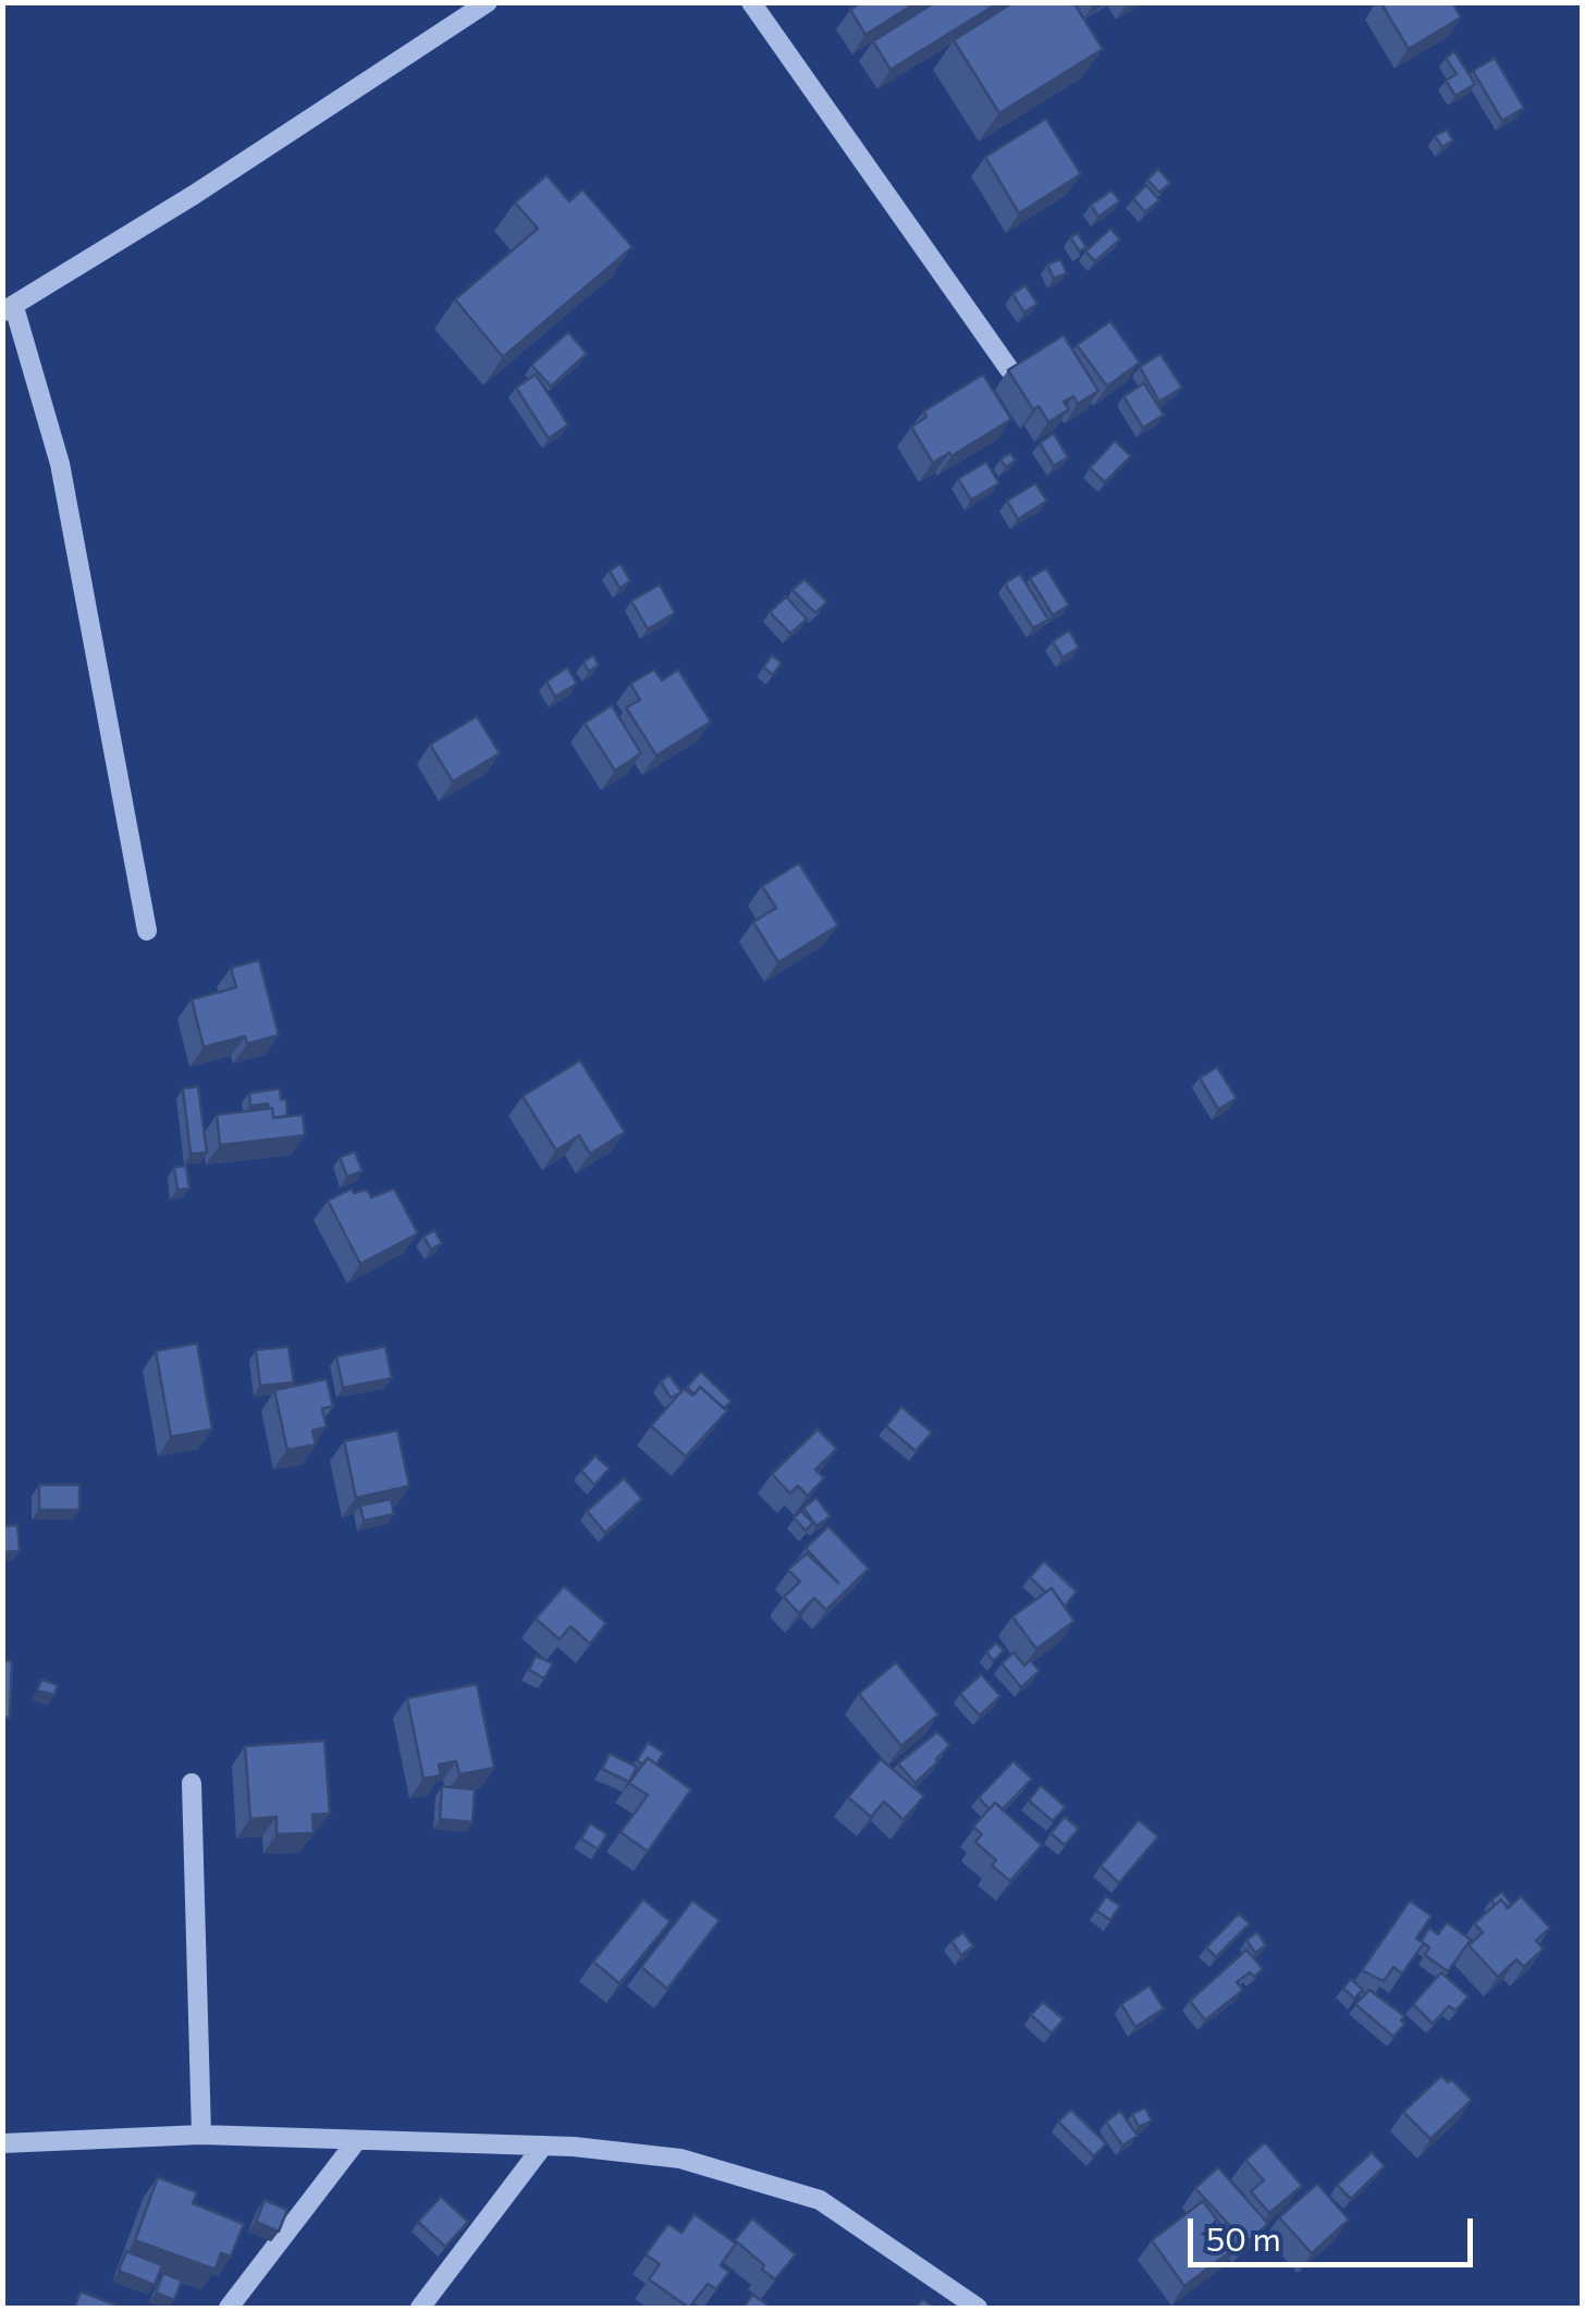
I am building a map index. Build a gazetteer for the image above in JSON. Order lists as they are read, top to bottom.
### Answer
{
  "scale_bar": "50 m"
}
